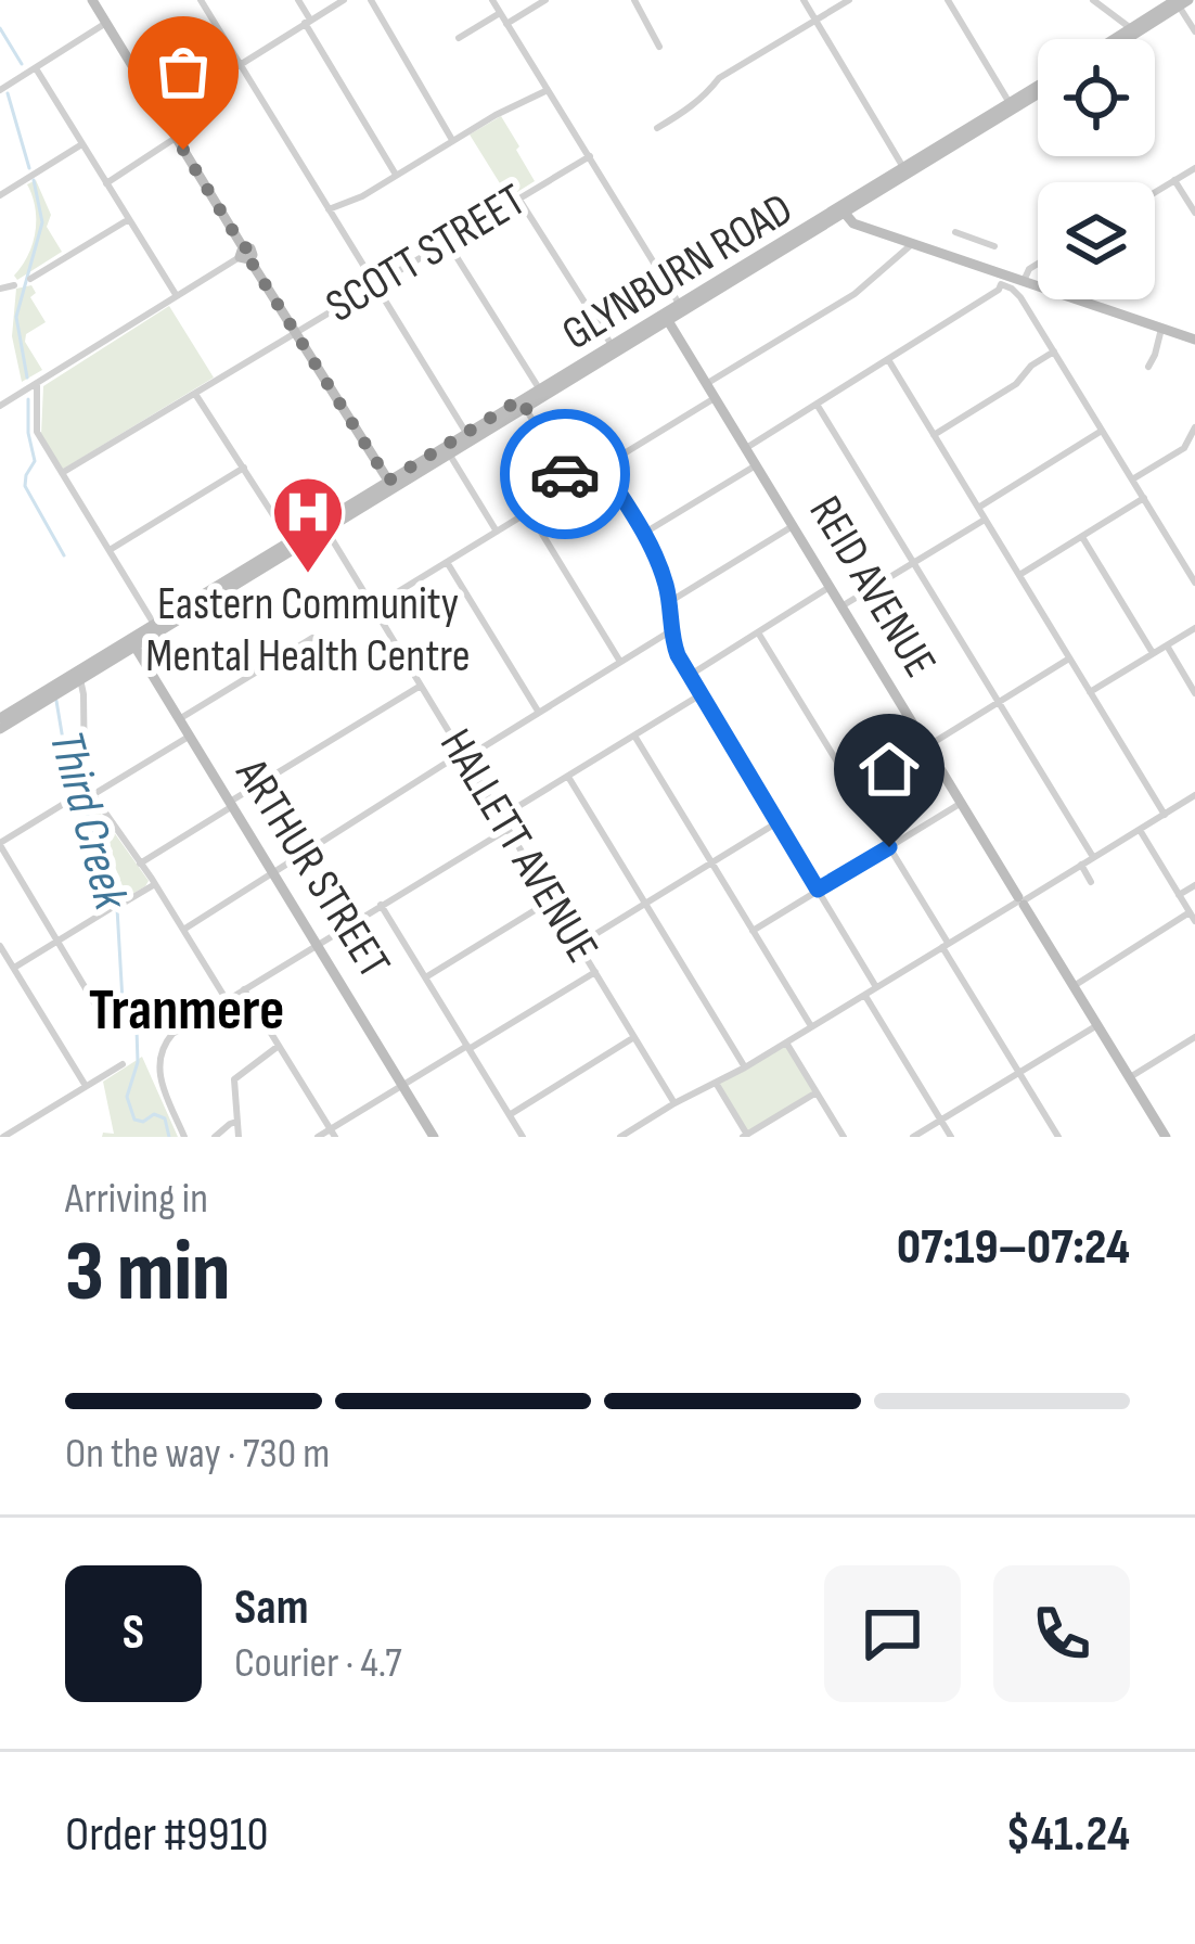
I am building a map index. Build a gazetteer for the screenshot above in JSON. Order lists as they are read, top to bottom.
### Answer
{
  "streets": {
    "street": [
      "SCOTT STREET",
      "GLYNBURN ROAD",
      "REID AVENUE",
      "HALLETT AVENUE",
      "ARTHUR STREET"
    ]
  },
  "crossings": [
    ["GLYNBURN ROAD", "REID AVENUE"],
    ["GLYNBURN ROAD", "HALLETT AVENUE"],
    ["GLYNBURN ROAD", "ARTHUR STREET"]
  ],
  "districts": ["Tranmere"],
  "water": ["Third Creek"],
  "places": {
    "hospital": ["Eastern Community Mental Health Centre"]
  },
  "page": {
    "heading": ["3 min", "Arriving in", "07:19–07:24"],
    "panel": [
      "Sam",
      "Courier · 4.7",
      "Order #9910",
      "$41.24"
    ],
    "bar": "On the way · 730 m",
    "round": "S"
  }
}
